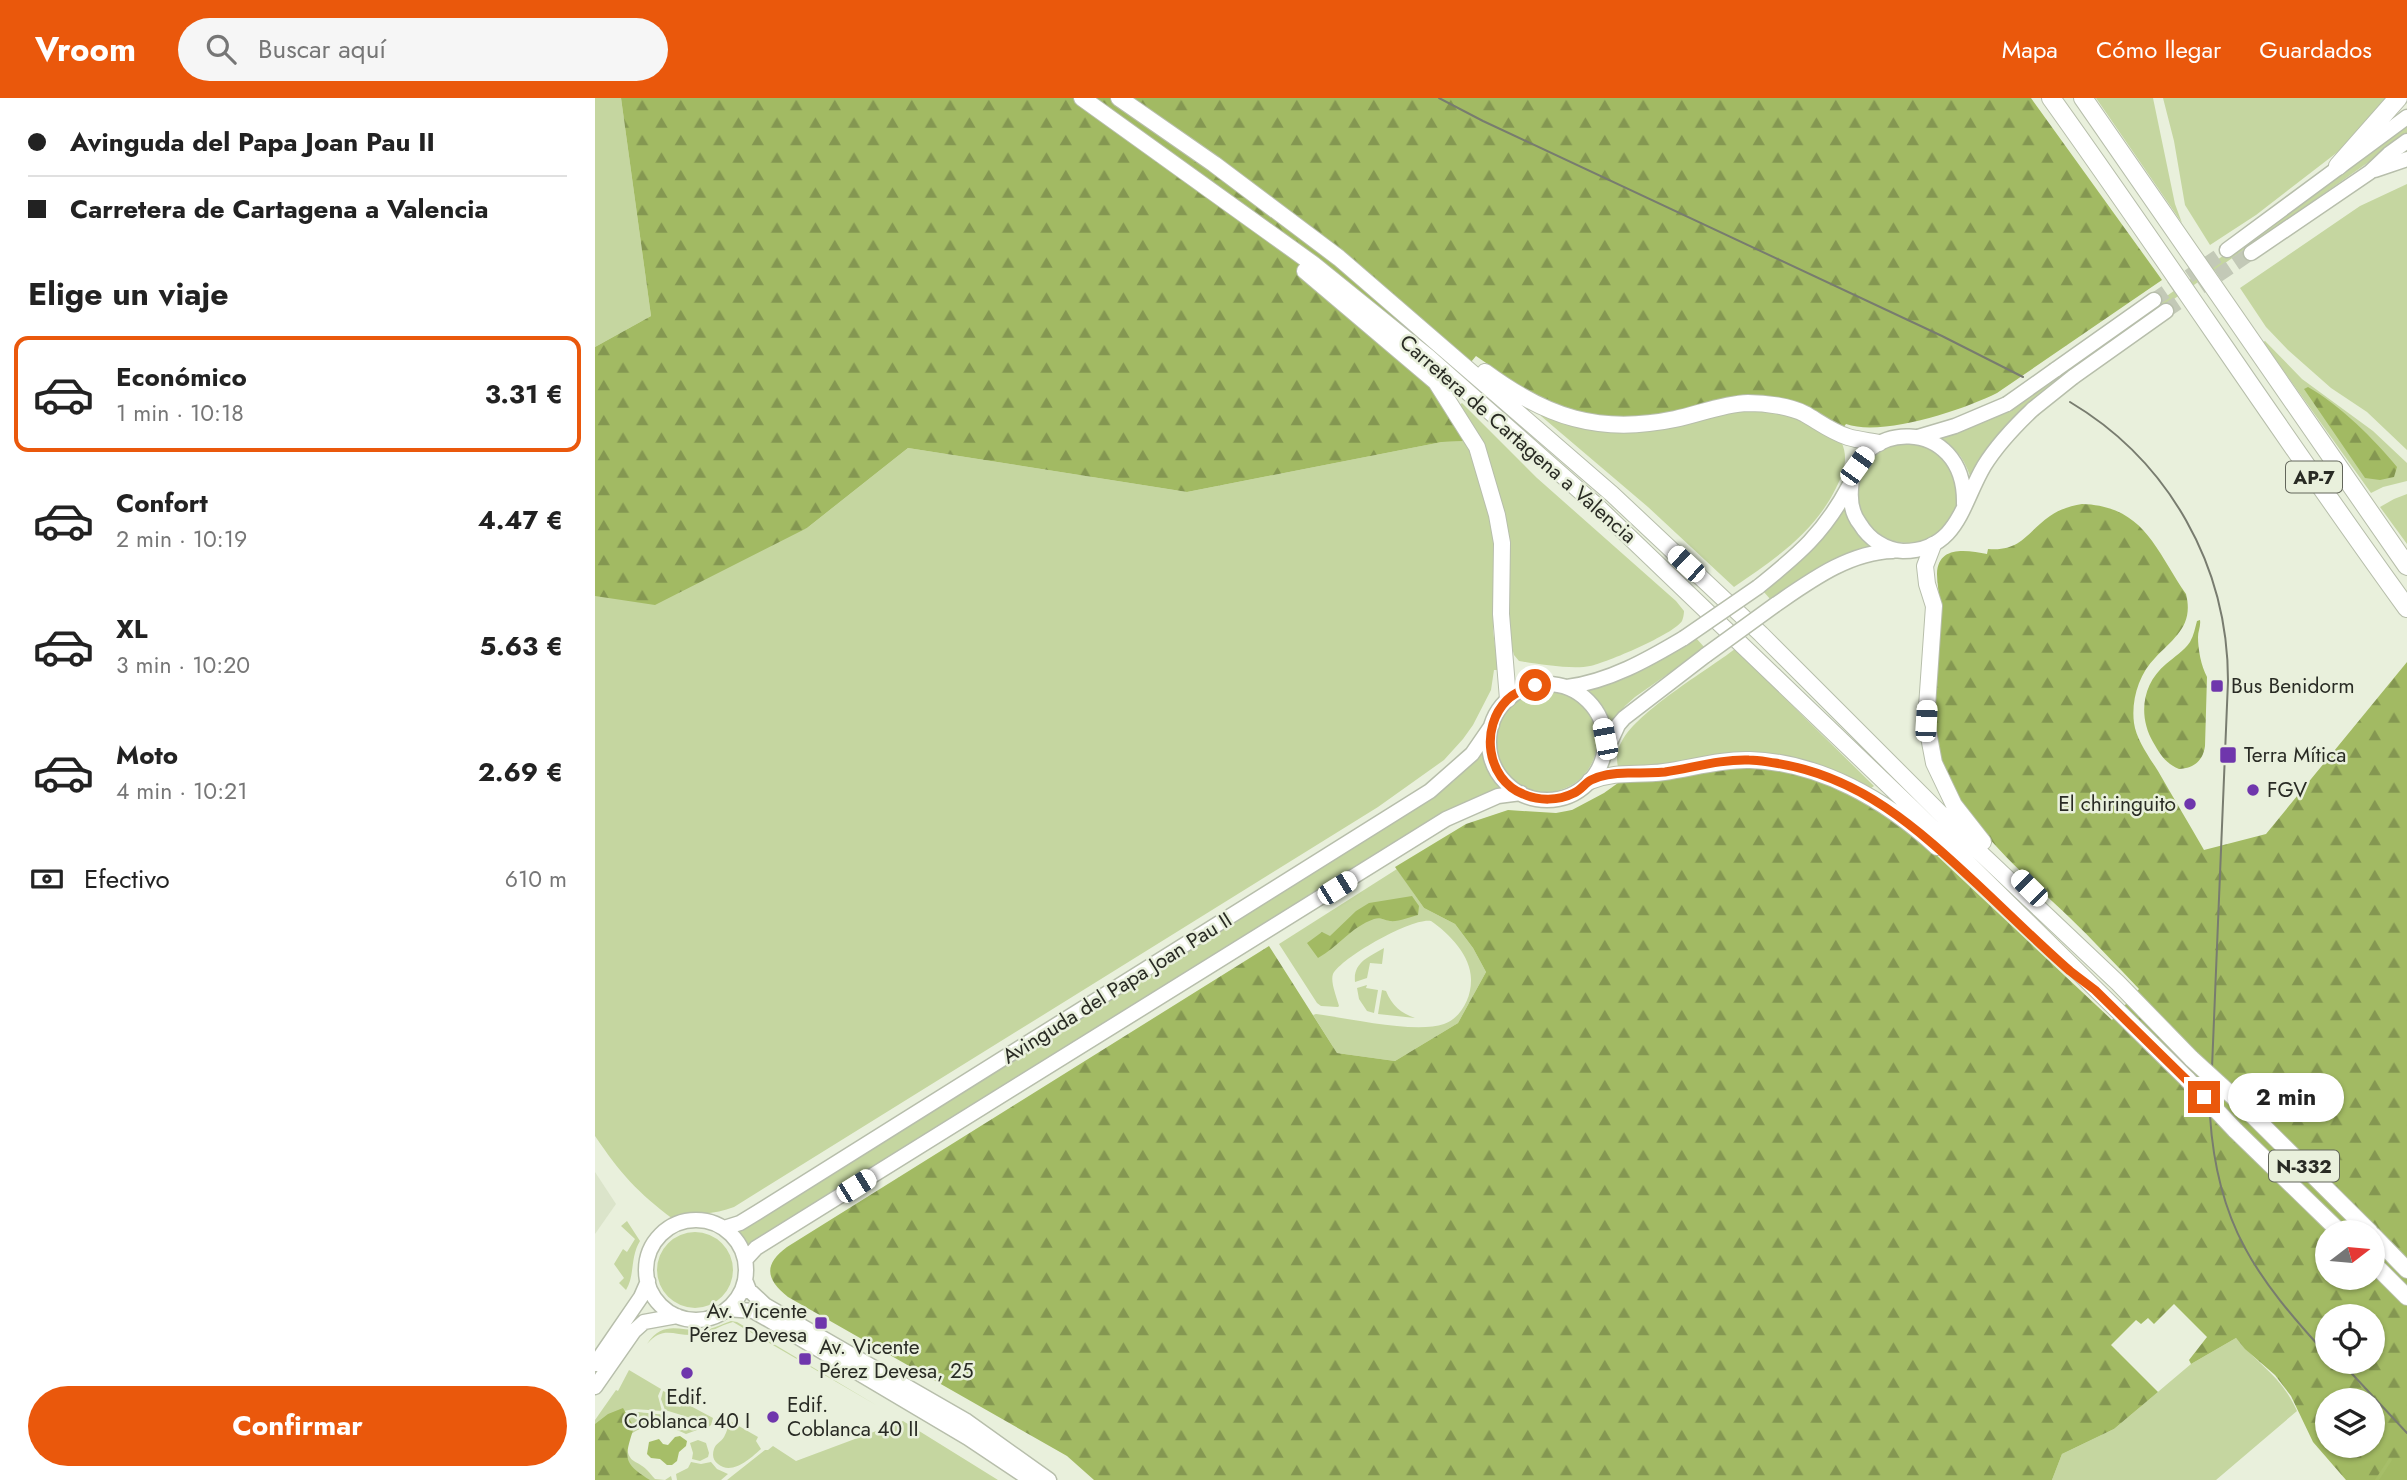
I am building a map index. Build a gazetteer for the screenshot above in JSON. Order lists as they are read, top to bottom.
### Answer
{
  "streets": {
    "highway": ["Carretera de Cartagena a Valencia", "AP-7", "N-332"],
    "main road": ["Avinguda del Papa Joan Pau II"]
  },
  "places": {
    "transit": [
      "Bus Benidorm",
      "Terra Mítica",
      "Av. Vicente Pérez Devesa",
      "Av. Vicente Pérez Devesa, 25"
    ],
    "other": [
      "FGV",
      "El chiringuito",
      "Edif. Coblanca 40 I",
      "Edif. Coblanca 40 II"
    ]
  },
  "north": "right",
  "page": {
    "header": "Vroom",
    "search": "Buscar aquí",
    "nav": ["Mapa", "Cómo llegar", "Guardados"],
    "banner": ["Avinguda del Papa Joan Pau II", "Carretera de Cartagena a Valencia"],
    "heading": "Elige un viaje",
    "list": [
      {
        "name": "Económico",
        "note": "1 min · 10:18",
        "value": "3.31 €"
      },
      {
        "name": "Confort",
        "note": "2 min · 10:19",
        "value": "4.47 €"
      },
      {
        "name": "XL",
        "note": "3 min · 10:20",
        "value": "5.63 €"
      },
      {
        "name": "Moto",
        "note": "4 min · 10:21",
        "value": "2.69 €"
      }
    ],
    "pay": ["Efectivo", "610 m"],
    "bubble": "2 min",
    "buttons": "Confirmar"
  }
}
